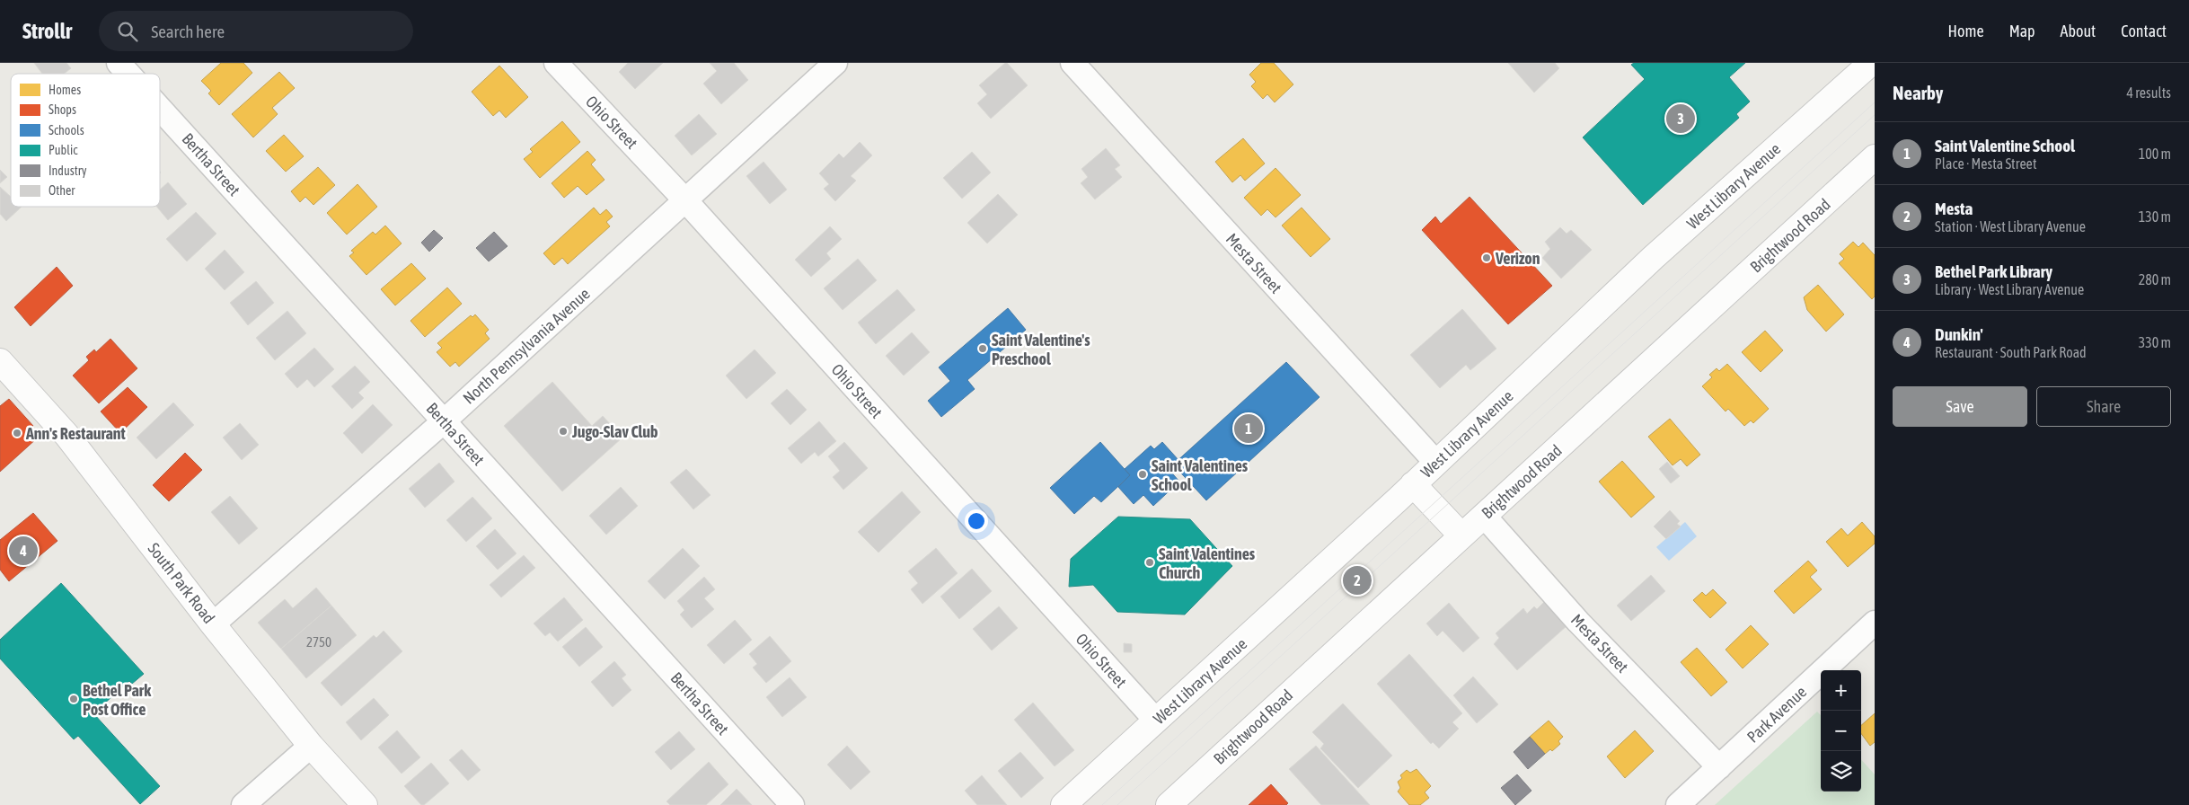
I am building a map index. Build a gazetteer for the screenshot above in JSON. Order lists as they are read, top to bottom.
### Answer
{
  "streets": {
    "street": [
      "Ohio Street",
      "Bertha Street",
      "West Library Avenue",
      "Brightwood Road",
      "Mesta Street",
      "North Pennsylvania Avenue",
      "South Park Road",
      "Park Avenue"
    ]
  },
  "crossings": [
    ["Ohio Street", "West Library Avenue"],
    ["Ohio Street", "North Pennsylvania Avenue"],
    ["Bertha Street", "North Pennsylvania Avenue"],
    ["West Library Avenue", "Mesta Street"],
    ["Brightwood Road", "Mesta Street"],
    ["Mesta Street", "Park Avenue"],
    ["North Pennsylvania Avenue", "South Park Road"]
  ],
  "places": [
    "Verizon",
    "Saint Valentine's Preschool",
    "Jugo-Slav Club",
    "Ann's Restaurant",
    "Saint Valentines School",
    "Saint Valentines Church",
    "Bethel Park Post Office"
  ],
  "house_numbers": ["2750"],
  "legend": [
    "Homes",
    "Shops",
    "Schools",
    "Public",
    "Industry",
    "Other"
  ],
  "page": {
    "header": "Strollr",
    "search": "Search here",
    "nav": [
      "Home",
      "Map",
      "About",
      "Contact"
    ],
    "heading": ["Nearby", "4 results"],
    "pins": [
      "3",
      "1",
      "4",
      "2"
    ],
    "list": [
      {
        "mark": "1",
        "name": "Saint Valentine School",
        "note": "Place · Mesta Street",
        "value": "100 m"
      },
      {
        "mark": "2",
        "name": "Mesta",
        "note": "Station · West Library Avenue",
        "value": "130 m"
      },
      {
        "mark": "3",
        "name": "Bethel Park Library",
        "note": "Library · West Library Avenue",
        "value": "280 m"
      },
      {
        "mark": "4",
        "name": "Dunkin'",
        "note": "Restaurant · South Park Road",
        "value": "330 m"
      }
    ],
    "buttons": ["Save", "Share"],
    "map_buttons": ["+", "−"]
  }
}
